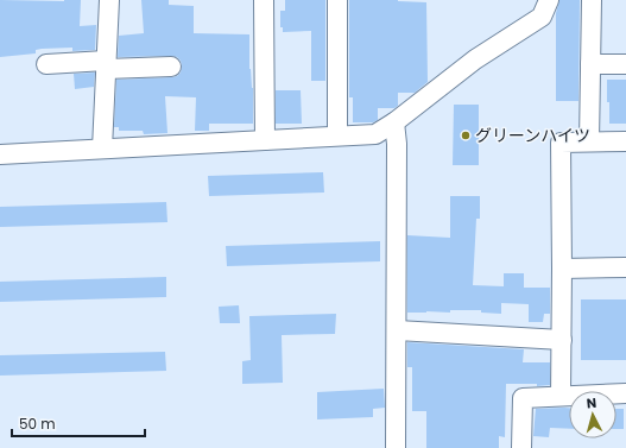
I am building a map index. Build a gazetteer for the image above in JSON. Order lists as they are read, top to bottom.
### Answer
{
  "places": ["グリーンハイツ"],
  "scale_bar": "50 m",
  "north": "top"
}
